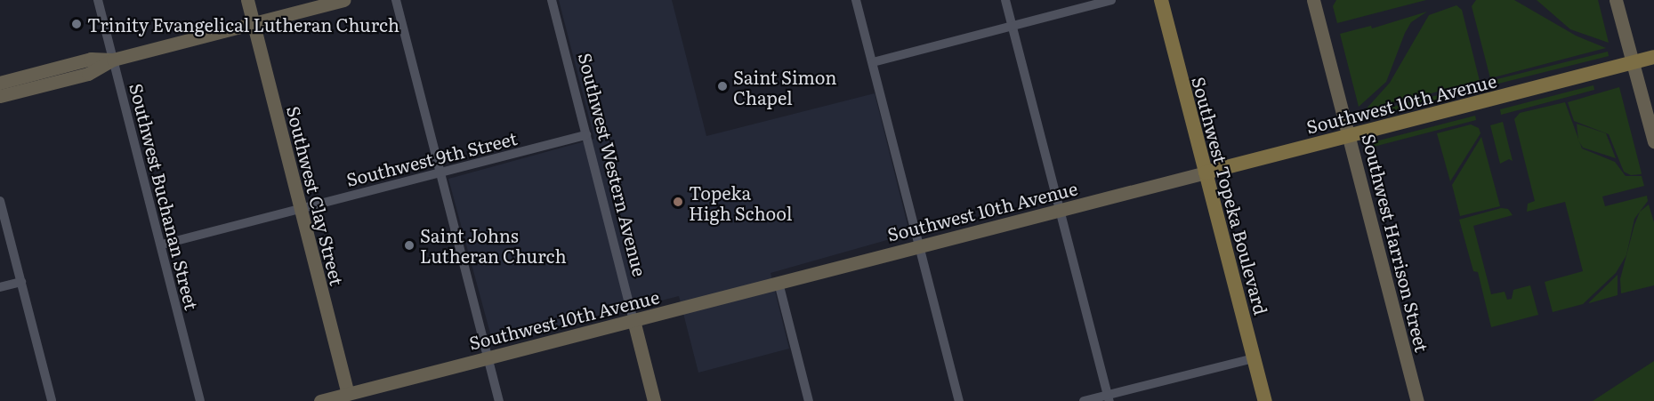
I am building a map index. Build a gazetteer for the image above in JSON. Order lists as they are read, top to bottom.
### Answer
{
  "streets": {
    "main road": ["Southwest 10th Avenue", "Southwest Topeka Boulevard"],
    "street": [
      "Southwest 9th Street",
      "Southwest Western Avenue",
      "Southwest Clay Street",
      "Southwest Buchanan Street",
      "Southwest Harrison Street"
    ]
  },
  "crossings": [
    ["Southwest 10th Avenue", "Southwest Western Avenue"],
    ["Southwest 10th Avenue", "Southwest Clay Street"],
    ["Southwest 10th Avenue", "Southwest Topeka Boulevard"],
    ["Southwest 10th Avenue", "Southwest Harrison Street"],
    ["Southwest 9th Street", "Southwest Western Avenue"],
    ["Southwest 9th Street", "Southwest Clay Street"],
    ["Southwest 9th Street", "Southwest Buchanan Street"]
  ],
  "places": [
    "Trinity Evangelical Lutheran Church",
    "Saint Simon Chapel",
    "Topeka High School",
    "Saint Johns Lutheran Church"
  ]
}
